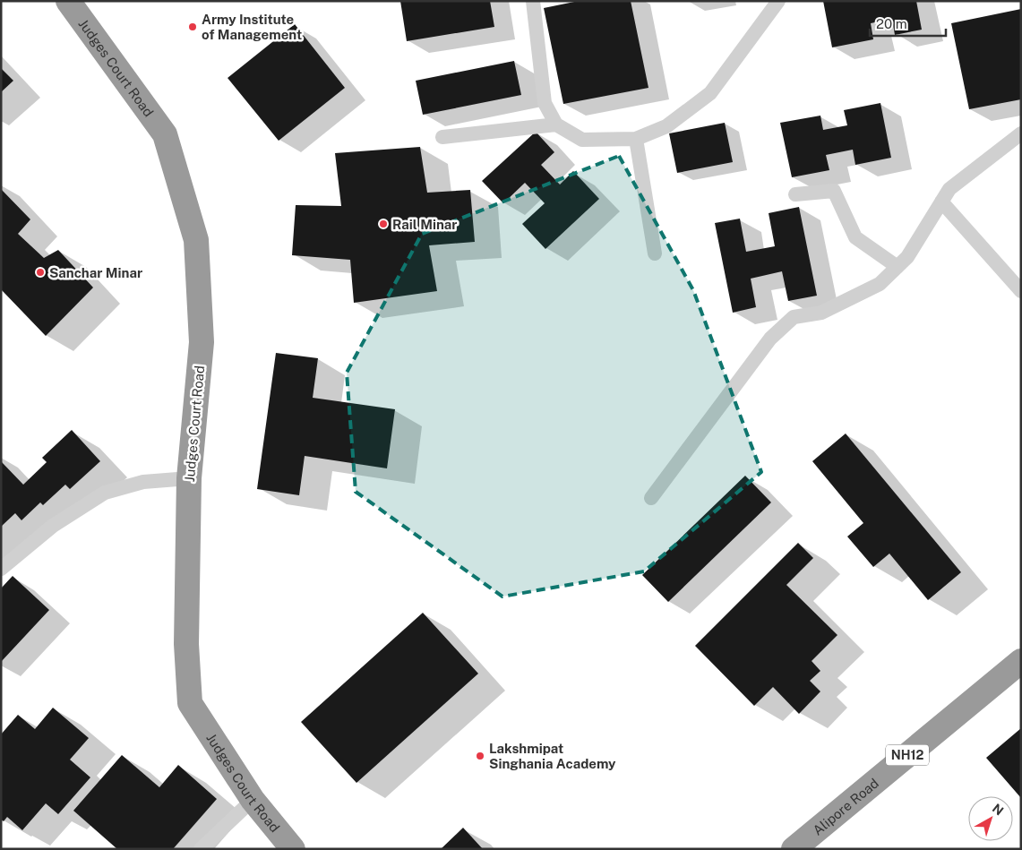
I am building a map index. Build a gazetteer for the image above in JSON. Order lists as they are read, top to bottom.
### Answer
{
  "streets": {
    "highway": ["Judges Court Road", "NH12", "Alipore Road"]
  },
  "places": [
    "Army Institute of Management",
    "Rail Minar",
    "Sanchar Minar",
    "Lakshmipat Singhania Academy"
  ],
  "scale_bar": "20 m",
  "north": "top right"
}
